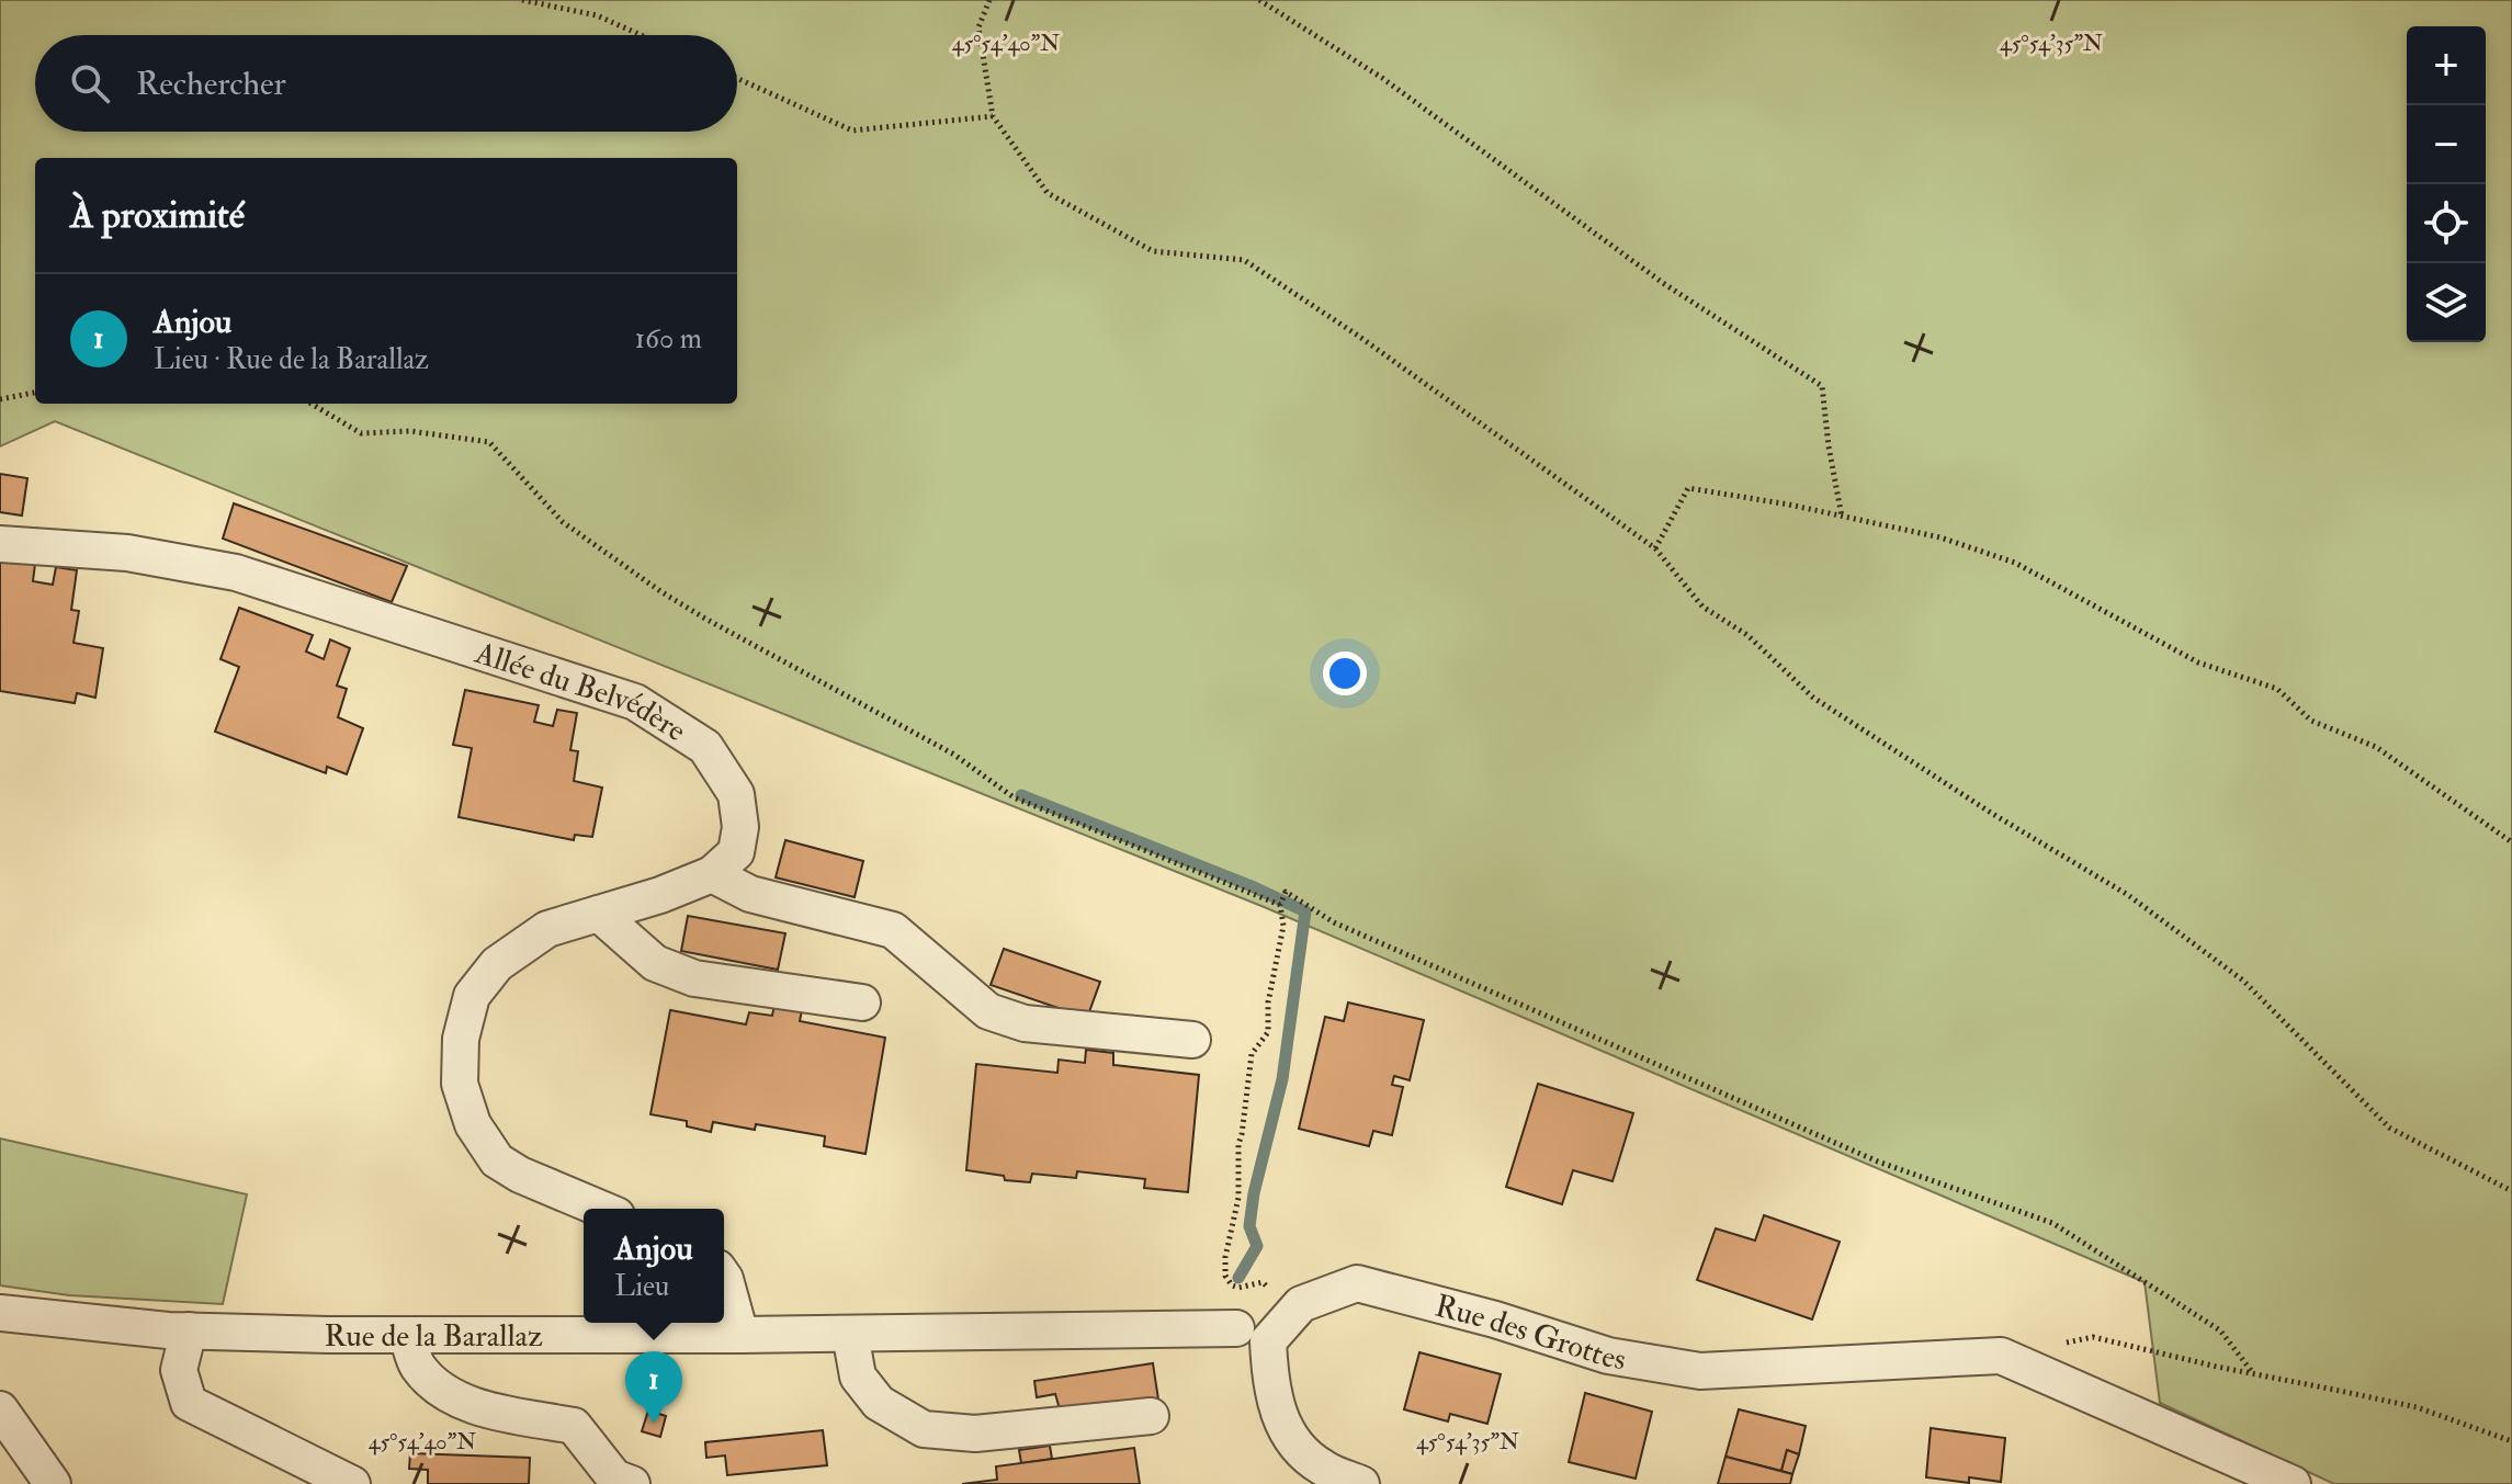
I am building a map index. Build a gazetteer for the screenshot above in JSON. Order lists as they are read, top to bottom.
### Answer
{
  "streets": {
    "street": ["Allée du Belvédère", "Rue des Grottes", "Rue de la Barallaz"]
  },
  "page": {
    "map_buttons": ["+", "−"],
    "search": "Rechercher",
    "heading": "À proximité",
    "list": [
      {
        "mark": "1",
        "name": "Anjou",
        "note": "Lieu · Rue de la Barallaz",
        "value": "160 m"
      }
    ],
    "popup": ["Anjou", "Lieu"],
    "pins": "1"
  },
  "coordinates": ["45°54'40\"N", "45°54'35\"N"]
}
